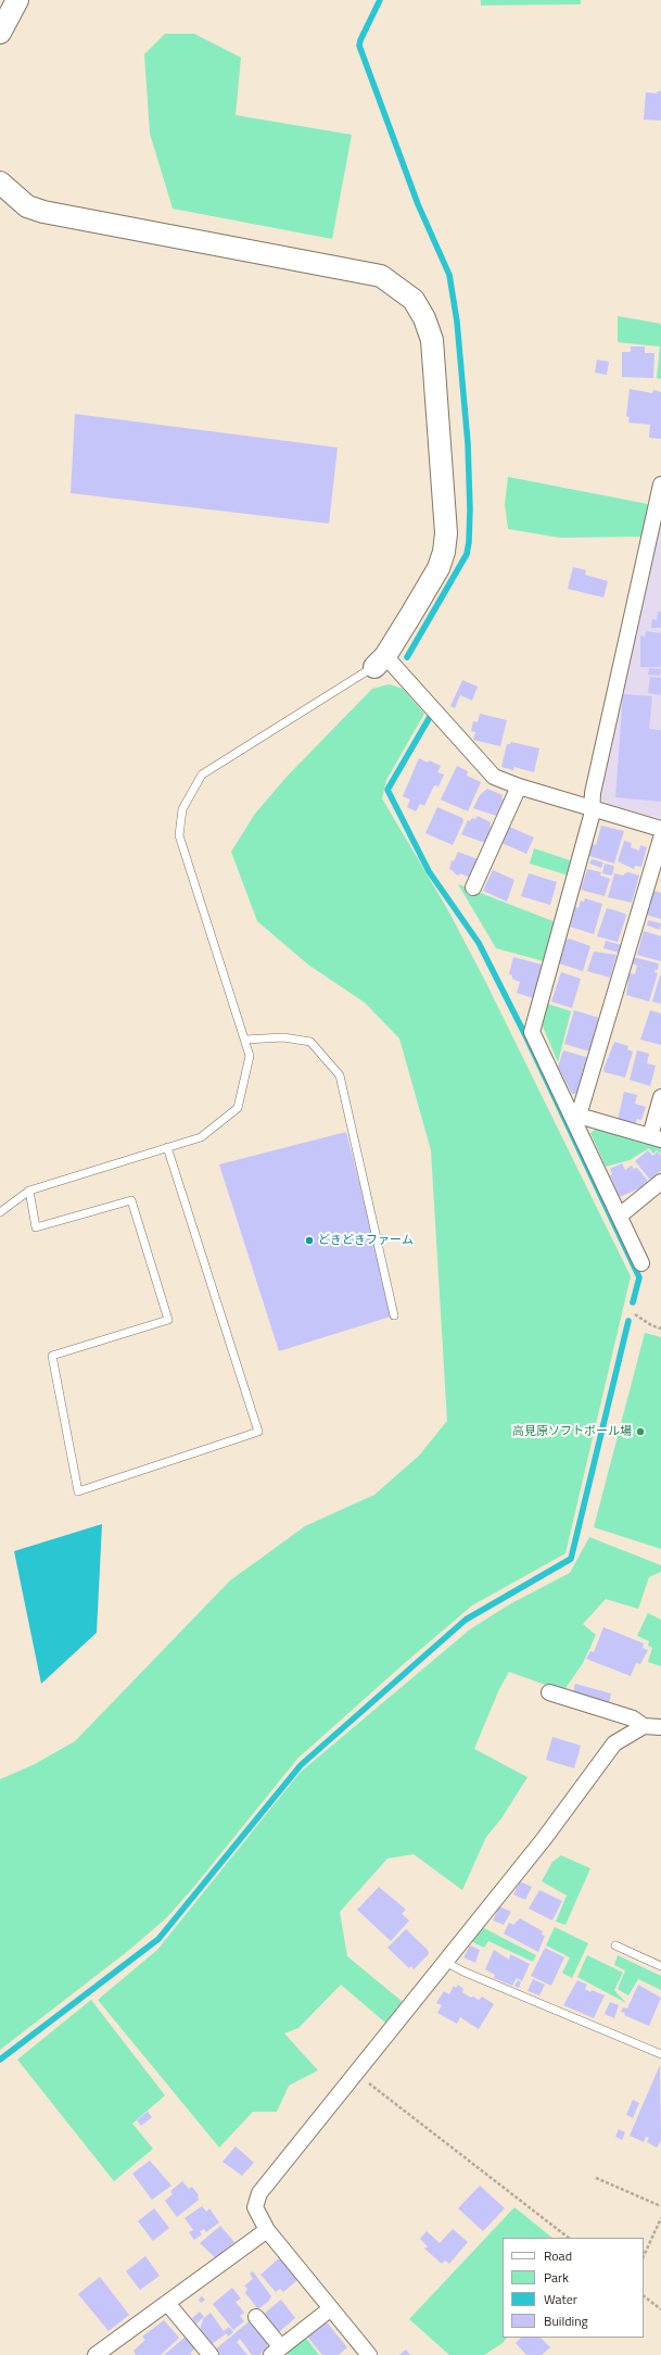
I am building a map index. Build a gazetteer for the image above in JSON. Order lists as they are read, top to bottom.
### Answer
{
  "places": ["どきどきファーム", "高見原ソフトボール場"],
  "legend": [
    "Road",
    "Park",
    "Water",
    "Building"
  ]
}
